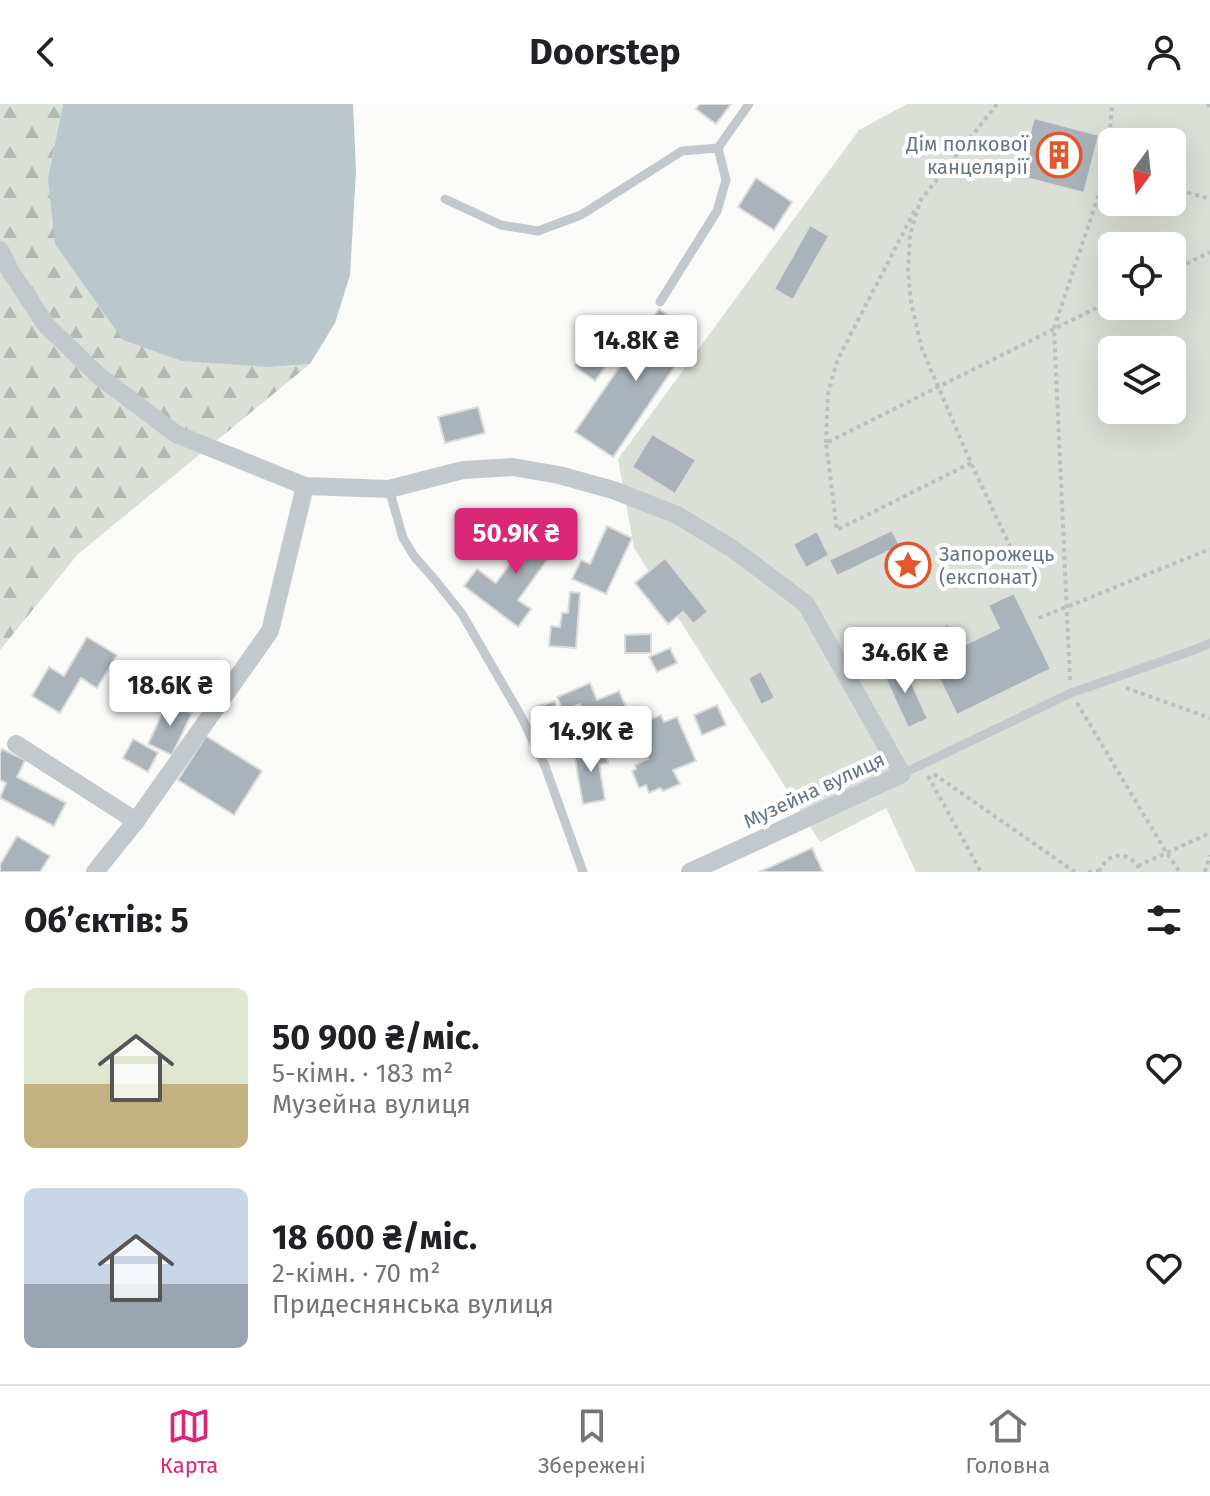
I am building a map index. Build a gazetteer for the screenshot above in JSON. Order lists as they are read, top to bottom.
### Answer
{
  "streets": {
    "street": ["Музейна вулиця"]
  },
  "places": {
    "building": ["Дім полкової канцелярії"],
    "place": ["Запорожець (експонат)"]
  },
  "north": "bottom",
  "page": {
    "header": "Doorstep",
    "price": [
      "14.8K ₴",
      "50.9K ₴",
      "34.6K ₴",
      "18.6K ₴",
      "14.9K ₴"
    ],
    "heading": "Об’єктів: 5",
    "list": [
      {
        "name": "50 900 ₴/міс.",
        "note": "5-кімн. · 183 m² · Музейна вулиця"
      },
      {
        "name": "18 600 ₴/міс.",
        "note": "2-кімн. · 70 m² · Придеснянська вулиця"
      }
    ],
    "tabs": ["Карта", "Збережені", "Головна"]
  }
}
